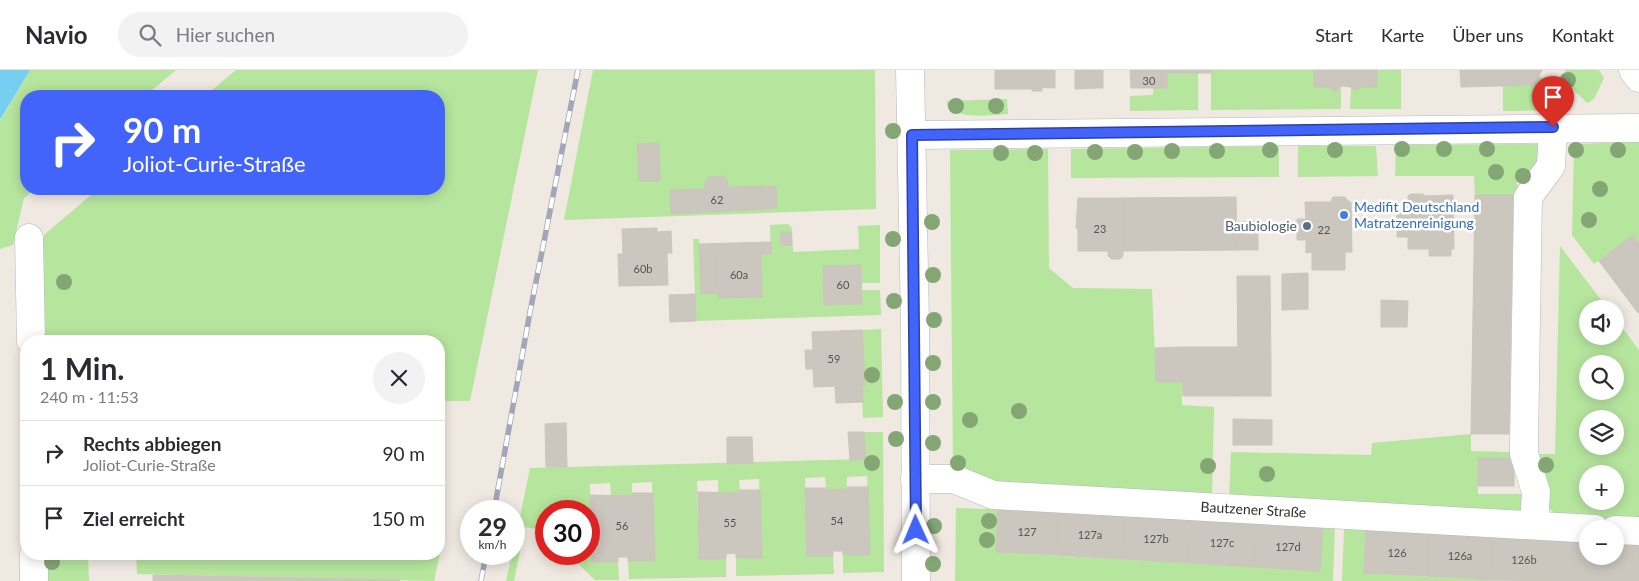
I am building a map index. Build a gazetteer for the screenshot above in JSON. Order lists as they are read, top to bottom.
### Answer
{
  "streets": {
    "street": ["Bautzener Straße"]
  },
  "places": ["Medifit Deutschland Matratzenreinigung", "Baubiologie"],
  "house_numbers": [
    "30",
    "62",
    "23",
    "22",
    "60b",
    "60a",
    "60",
    "59",
    "54",
    "55",
    "56",
    "127",
    "127a",
    "127b",
    "127c",
    "127d",
    "126",
    "126a",
    "126b"
  ],
  "page": {
    "header": "Navio",
    "search": "Hier suchen",
    "nav": [
      "Start",
      "Karte",
      "Über uns",
      "Kontakt"
    ],
    "turn": ["90 m", "Joliot-Curie-Straße"],
    "map_buttons": ["+", "−"],
    "heading": ["1 Min.", "240 m · 11:53"],
    "list": [
      {
        "name": "Rechts abbiegen",
        "note": "Joliot-Curie-Straße",
        "value": "90 m"
      },
      {
        "name": "Ziel erreicht",
        "value": "150 m"
      }
    ],
    "speed": "29 km/h",
    "limit": "30"
  }
}
